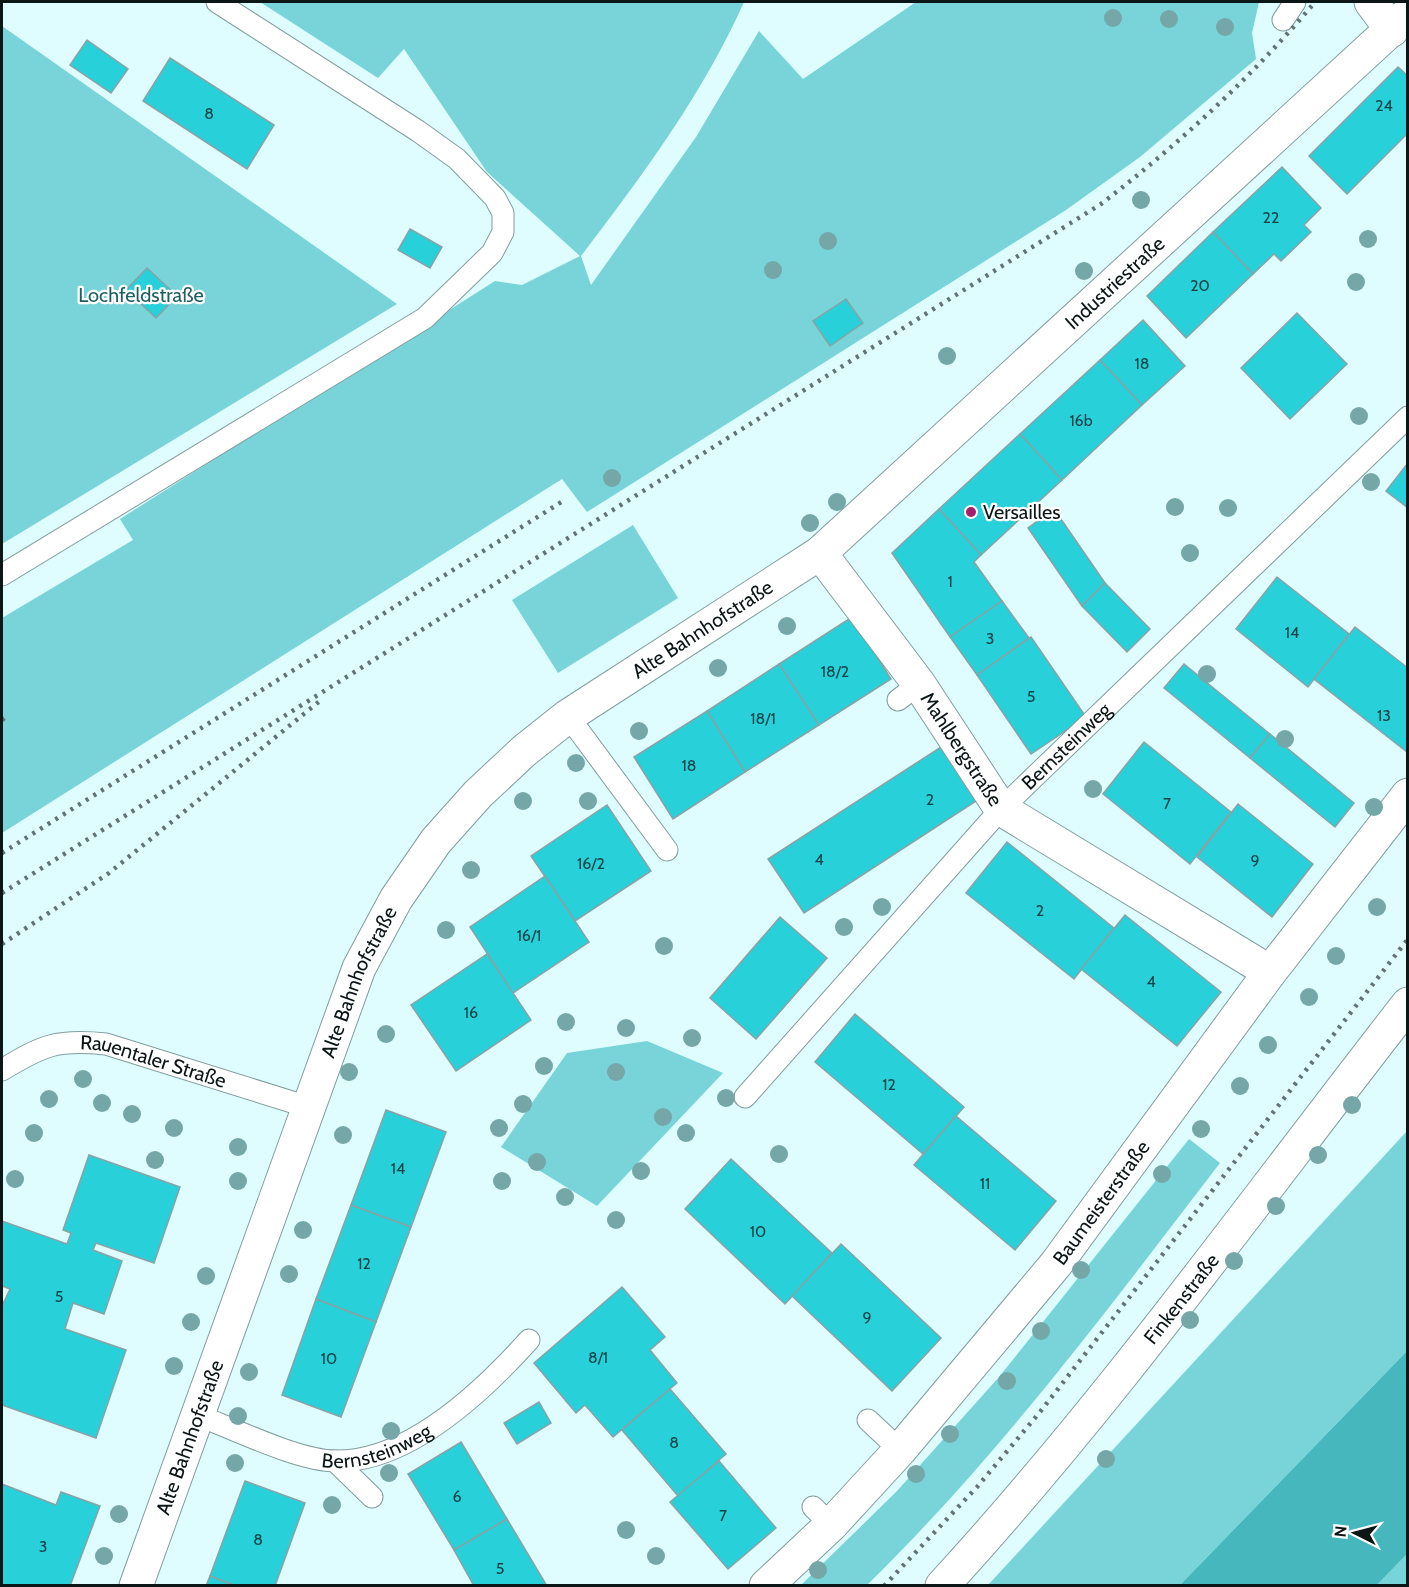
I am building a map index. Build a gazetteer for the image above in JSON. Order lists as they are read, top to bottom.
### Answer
{
  "streets": {
    "street": [
      "Industriestraße",
      "Alte Bahnhofstraße",
      "Mahlbergstraße",
      "Baumeisterstraße",
      "Finkenstraße"
    ],
    "lane": ["Bernsteinweg", "Rauentaler Straße"]
  },
  "crossings": [
    ["Industriestraße", "Alte Bahnhofstraße"],
    ["Industriestraße", "Mahlbergstraße"],
    ["Alte Bahnhofstraße", "Bernsteinweg"],
    ["Alte Bahnhofstraße", "Mahlbergstraße"],
    ["Alte Bahnhofstraße", "Rauentaler Straße"],
    ["Bernsteinweg", "Mahlbergstraße"],
    ["Mahlbergstraße", "Baumeisterstraße"]
  ],
  "parks": ["Lochfeldstraße"],
  "places": ["Versailles"],
  "house_numbers": [
    "24",
    "8",
    "22",
    "20",
    "18",
    "16b",
    "1",
    "14",
    "3",
    "18/2",
    "5",
    "13",
    "18/1",
    "18",
    "2",
    "7",
    "4",
    "9",
    "16/2",
    "2",
    "16/1",
    "4",
    "16",
    "12",
    "14",
    "11",
    "10",
    "12",
    "5",
    "9",
    "8/1",
    "10",
    "8",
    "6",
    "7",
    "8",
    "3",
    "5"
  ],
  "north": "left"
}
